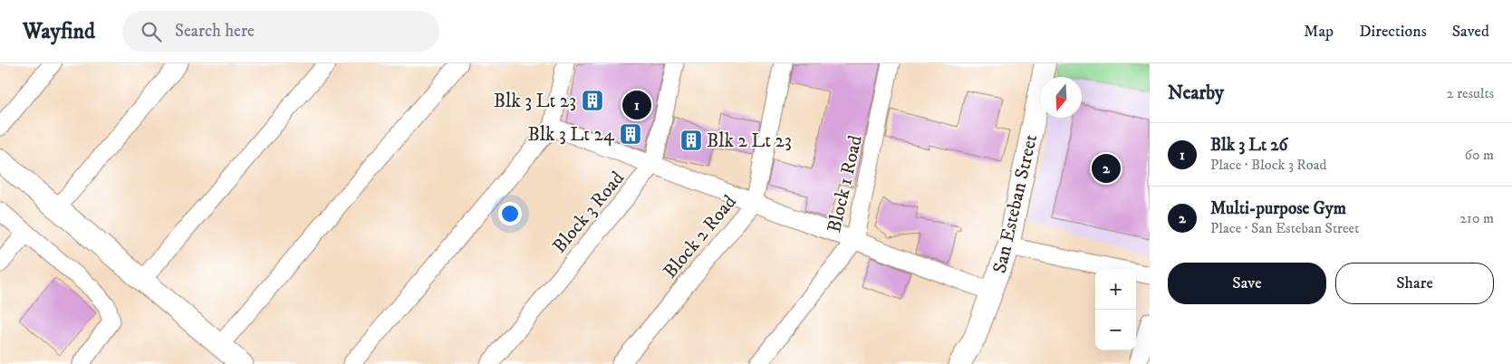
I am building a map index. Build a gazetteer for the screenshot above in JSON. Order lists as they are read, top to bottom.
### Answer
{
  "streets": {
    "street": [
      "Block 1 Road",
      "San Esteban Street",
      "Block 3 Road",
      "Block 2 Road"
    ]
  },
  "places": {
    "building": ["Blk 3 Lt 23", "Blk 3 Lt 24", "Blk 2 Lt 23"]
  },
  "north": "bottom",
  "page": {
    "header": "Wayfind",
    "search": "Search here",
    "nav": ["Map", "Directions", "Saved"],
    "heading": ["Nearby", "2 results"],
    "pins": ["1", "2"],
    "list": [
      {
        "mark": "1",
        "name": "Blk 3 Lt 26",
        "note": "Place · Block 3 Road",
        "value": "60 m"
      },
      {
        "mark": "2",
        "name": "Multi-purpose Gym",
        "note": "Place · San Esteban Street",
        "value": "210 m"
      }
    ],
    "buttons": ["Save", "Share"],
    "map_buttons": ["+", "−"]
  }
}
